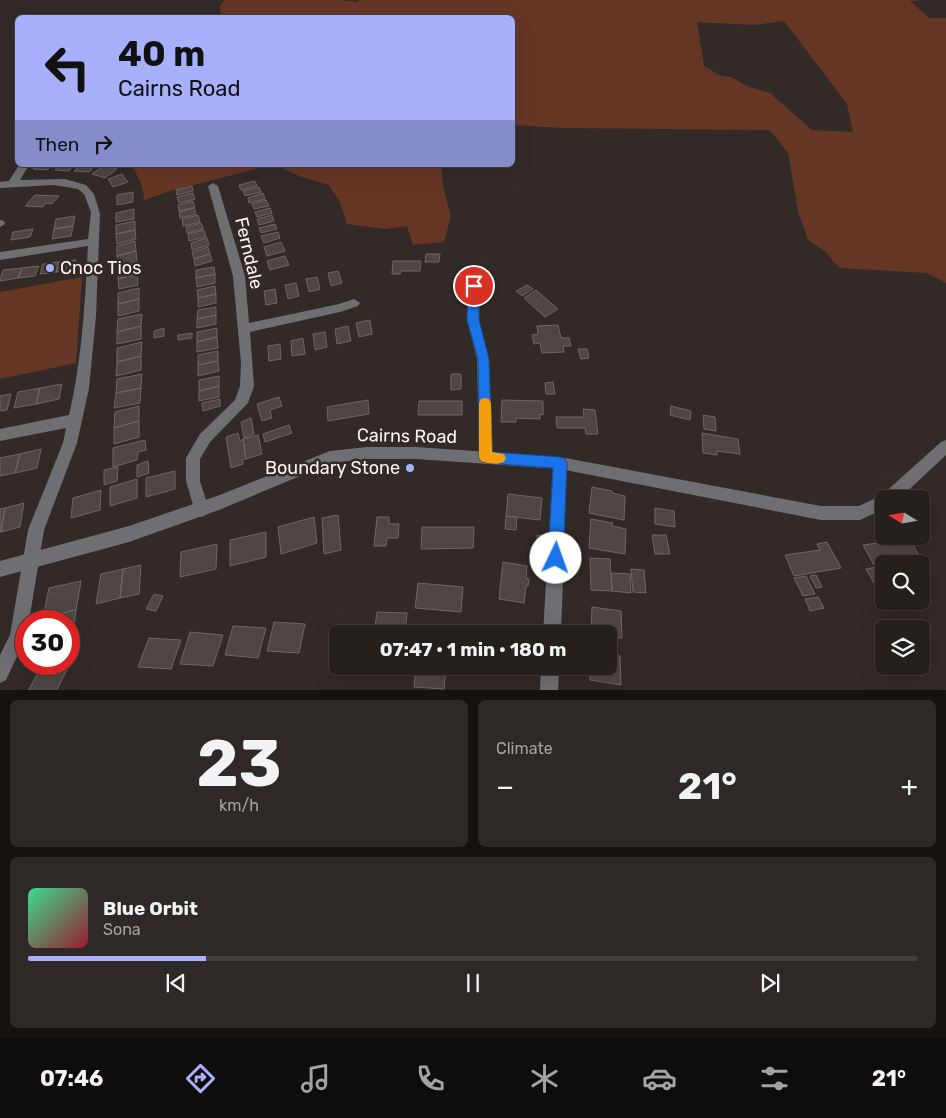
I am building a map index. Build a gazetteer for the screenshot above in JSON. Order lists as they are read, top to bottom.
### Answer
{
  "streets": {
    "street": ["Ferndale", "Cairns Road"]
  },
  "crossings": [
    ["Ferndale", "Cairns Road"]
  ],
  "places": ["Cnoc Tios", "Boundary Stone"],
  "north": "left",
  "page": {
    "turn": ["40 m", "Cairns Road"],
    "then": "Then",
    "limit": "30",
    "trip": "07:47 · 1 min · 180 m",
    "tile": [
      ["23", "km/h"],
      "Climate"
    ],
    "heat": ["−", "21°", "+"],
    "song": ["Blue Orbit", "Sona"],
    "tabs": ["07:46", "21°"]
  }
}
